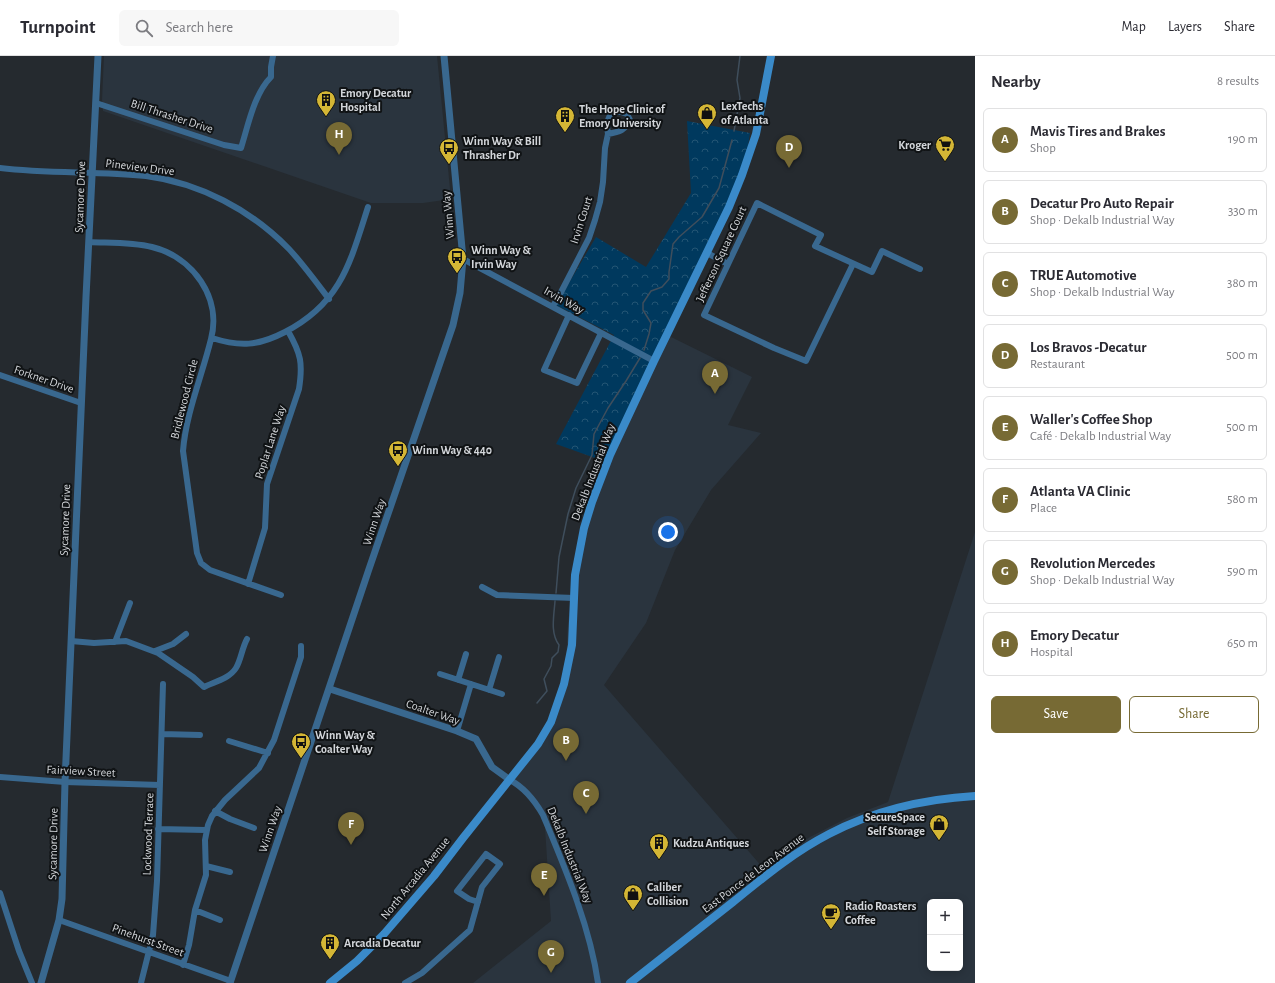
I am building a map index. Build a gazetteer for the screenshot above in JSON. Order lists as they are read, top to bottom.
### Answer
{
  "streets": {
    "main road": ["Dekalb Industrial Way", "East Ponce de Leon Avenue", "North Arcadia Avenue"],
    "street": [
      "Bill Thrasher Drive",
      "Pineview Drive",
      "Sycamore Drive",
      "Winn Way",
      "Irvin Court",
      "Jefferson Square Court",
      "Irvin Way",
      "Forkner Drive",
      "Bridlewood Circle",
      "Poplar Lane Way",
      "Coalter Way",
      "Fairview Street",
      "Lockwood Terrace",
      "Pinehurst Street"
    ]
  },
  "crossings": [
    ["Bill Thrasher Drive", "Sycamore Drive"],
    ["Pineview Drive", "Sycamore Drive"],
    ["Sycamore Drive", "Forkner Drive"],
    ["Sycamore Drive", "Bridlewood Circle"],
    ["Sycamore Drive", "Fairview Street"],
    ["Sycamore Drive", "Pinehurst Street"],
    ["Winn Way", "Irvin Way"],
    ["Winn Way", "Coalter Way"],
    ["Winn Way", "Pinehurst Street"],
    ["Irvin Court", "Irvin Way"],
    ["Irvin Way", "Dekalb Industrial Way"],
    ["Bridlewood Circle", "Poplar Lane Way"],
    ["Dekalb Industrial Way", "Coalter Way"],
    ["Dekalb Industrial Way", "North Arcadia Avenue"],
    ["Coalter Way", "North Arcadia Avenue"],
    ["Fairview Street", "Lockwood Terrace"],
    ["Lockwood Terrace", "Pinehurst Street"]
  ],
  "places": {
    "building": [
      "Emory Decatur Hospital",
      "The Hope Clinic of Emory University",
      "Kudzu Antiques",
      "Arcadia Decatur"
    ],
    "shop": ["LexTechs of Atlanta", "SecureSpace Self Storage", "Caliber Collision"],
    "supermarket": ["Kroger"],
    "bus stop": [
      "Winn Way & Bill Thrasher Dr",
      "Winn Way & Irvin Way",
      "Winn Way & 440",
      "Winn Way & Coalter Way"
    ],
    "cafe": ["Radio Roasters Coffee"]
  },
  "page": {
    "header": "Turnpoint",
    "search": "Search here",
    "nav": ["Map", "Layers", "Share"],
    "heading": ["Nearby", "8 results"],
    "list": [
      {
        "mark": "A",
        "name": "Mavis Tires and Brakes",
        "note": "Shop",
        "value": "190 m"
      },
      {
        "mark": "B",
        "name": "Decatur Pro Auto Repair",
        "note": "Shop · Dekalb Industrial Way",
        "value": "330 m"
      },
      {
        "mark": "C",
        "name": "TRUE Automotive",
        "note": "Shop · Dekalb Industrial Way",
        "value": "380 m"
      },
      {
        "mark": "D",
        "name": "Los Bravos -Decatur",
        "note": "Restaurant",
        "value": "500 m"
      },
      {
        "mark": "E",
        "name": "Waller's Coffee Shop",
        "note": "Café · Dekalb Industrial Way",
        "value": "500 m"
      },
      {
        "mark": "F",
        "name": "Atlanta VA Clinic",
        "note": "Place",
        "value": "580 m"
      },
      {
        "mark": "G",
        "name": "Revolution Mercedes",
        "note": "Shop · Dekalb Industrial Way",
        "value": "590 m"
      },
      {
        "mark": "H",
        "name": "Emory Decatur",
        "note": "Hospital",
        "value": "650 m"
      }
    ],
    "pins": [
      "H",
      "D",
      "A",
      "B",
      "C",
      "F",
      "E",
      "G"
    ],
    "buttons": ["Save", "Share"],
    "map_buttons": ["+", "−"]
  }
}
